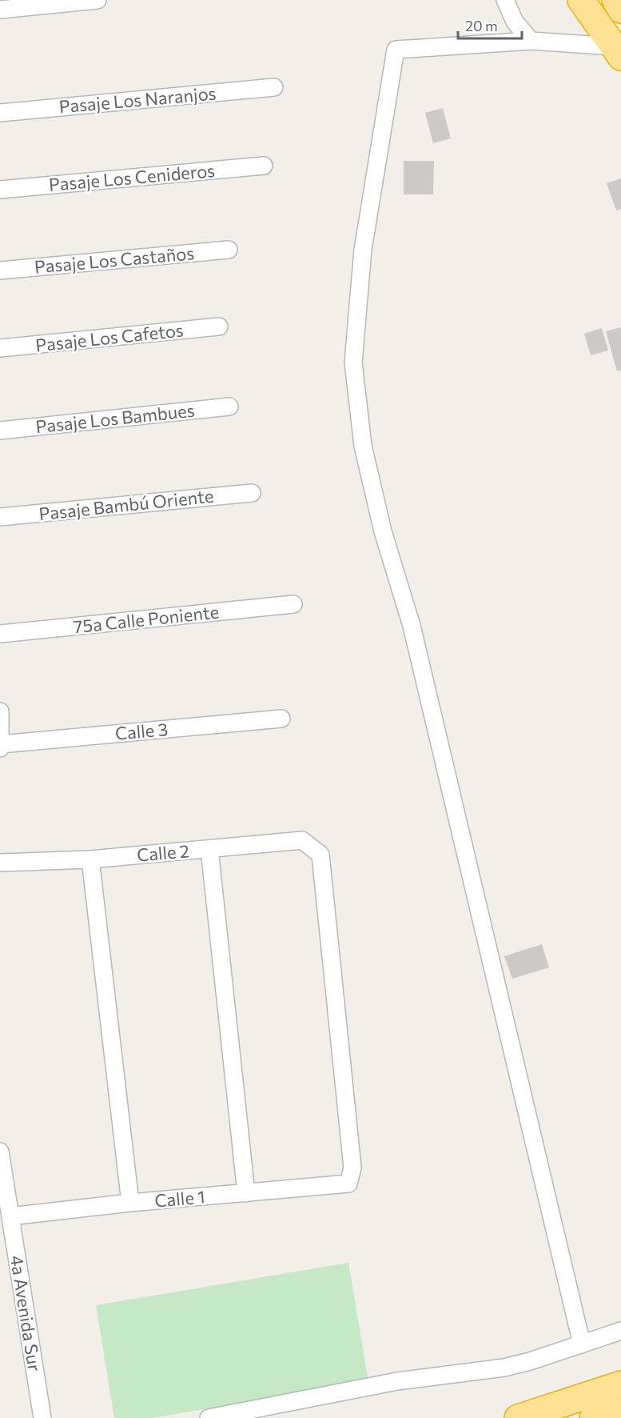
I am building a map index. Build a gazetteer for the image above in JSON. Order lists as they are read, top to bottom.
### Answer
{
  "streets": {
    "street": [
      "Pasaje Los Naranjos",
      "Pasaje Los Cenideros",
      "Pasaje Los Castaños",
      "Pasaje Los Cafetos",
      "Pasaje Los Bambues",
      "Pasaje Bambú Oriente",
      "75a Calle Poniente",
      "Calle 3",
      "Calle 2",
      "Calle 1",
      "4a Avenida Sur"
    ]
  },
  "crossings": [
    ["Calle 2", "Calle 1"],
    ["Calle 1", "4a Avenida Sur"]
  ],
  "scale_bar": "20 m"
}
